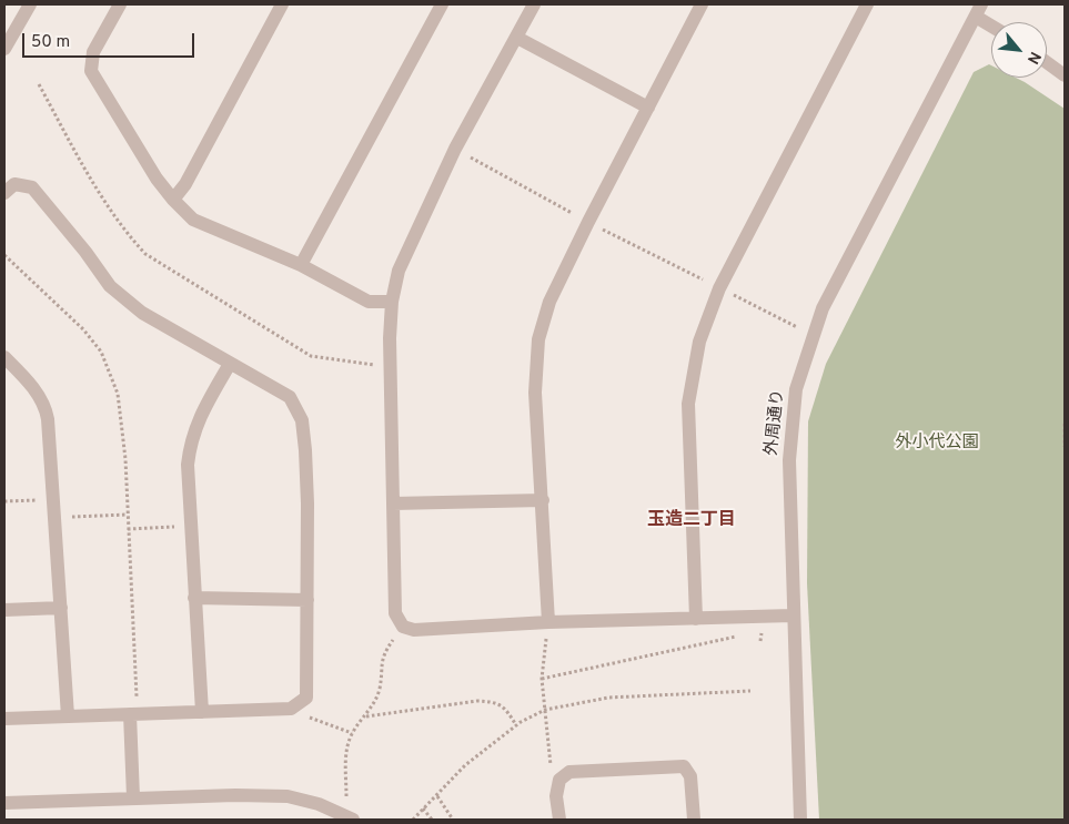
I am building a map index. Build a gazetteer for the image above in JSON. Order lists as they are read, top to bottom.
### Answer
{
  "streets": {
    "street": ["外周通り"]
  },
  "districts": ["玉造二丁目"],
  "parks": ["外小代公園"],
  "scale_bar": "50 m",
  "north": "bottom right"
}
